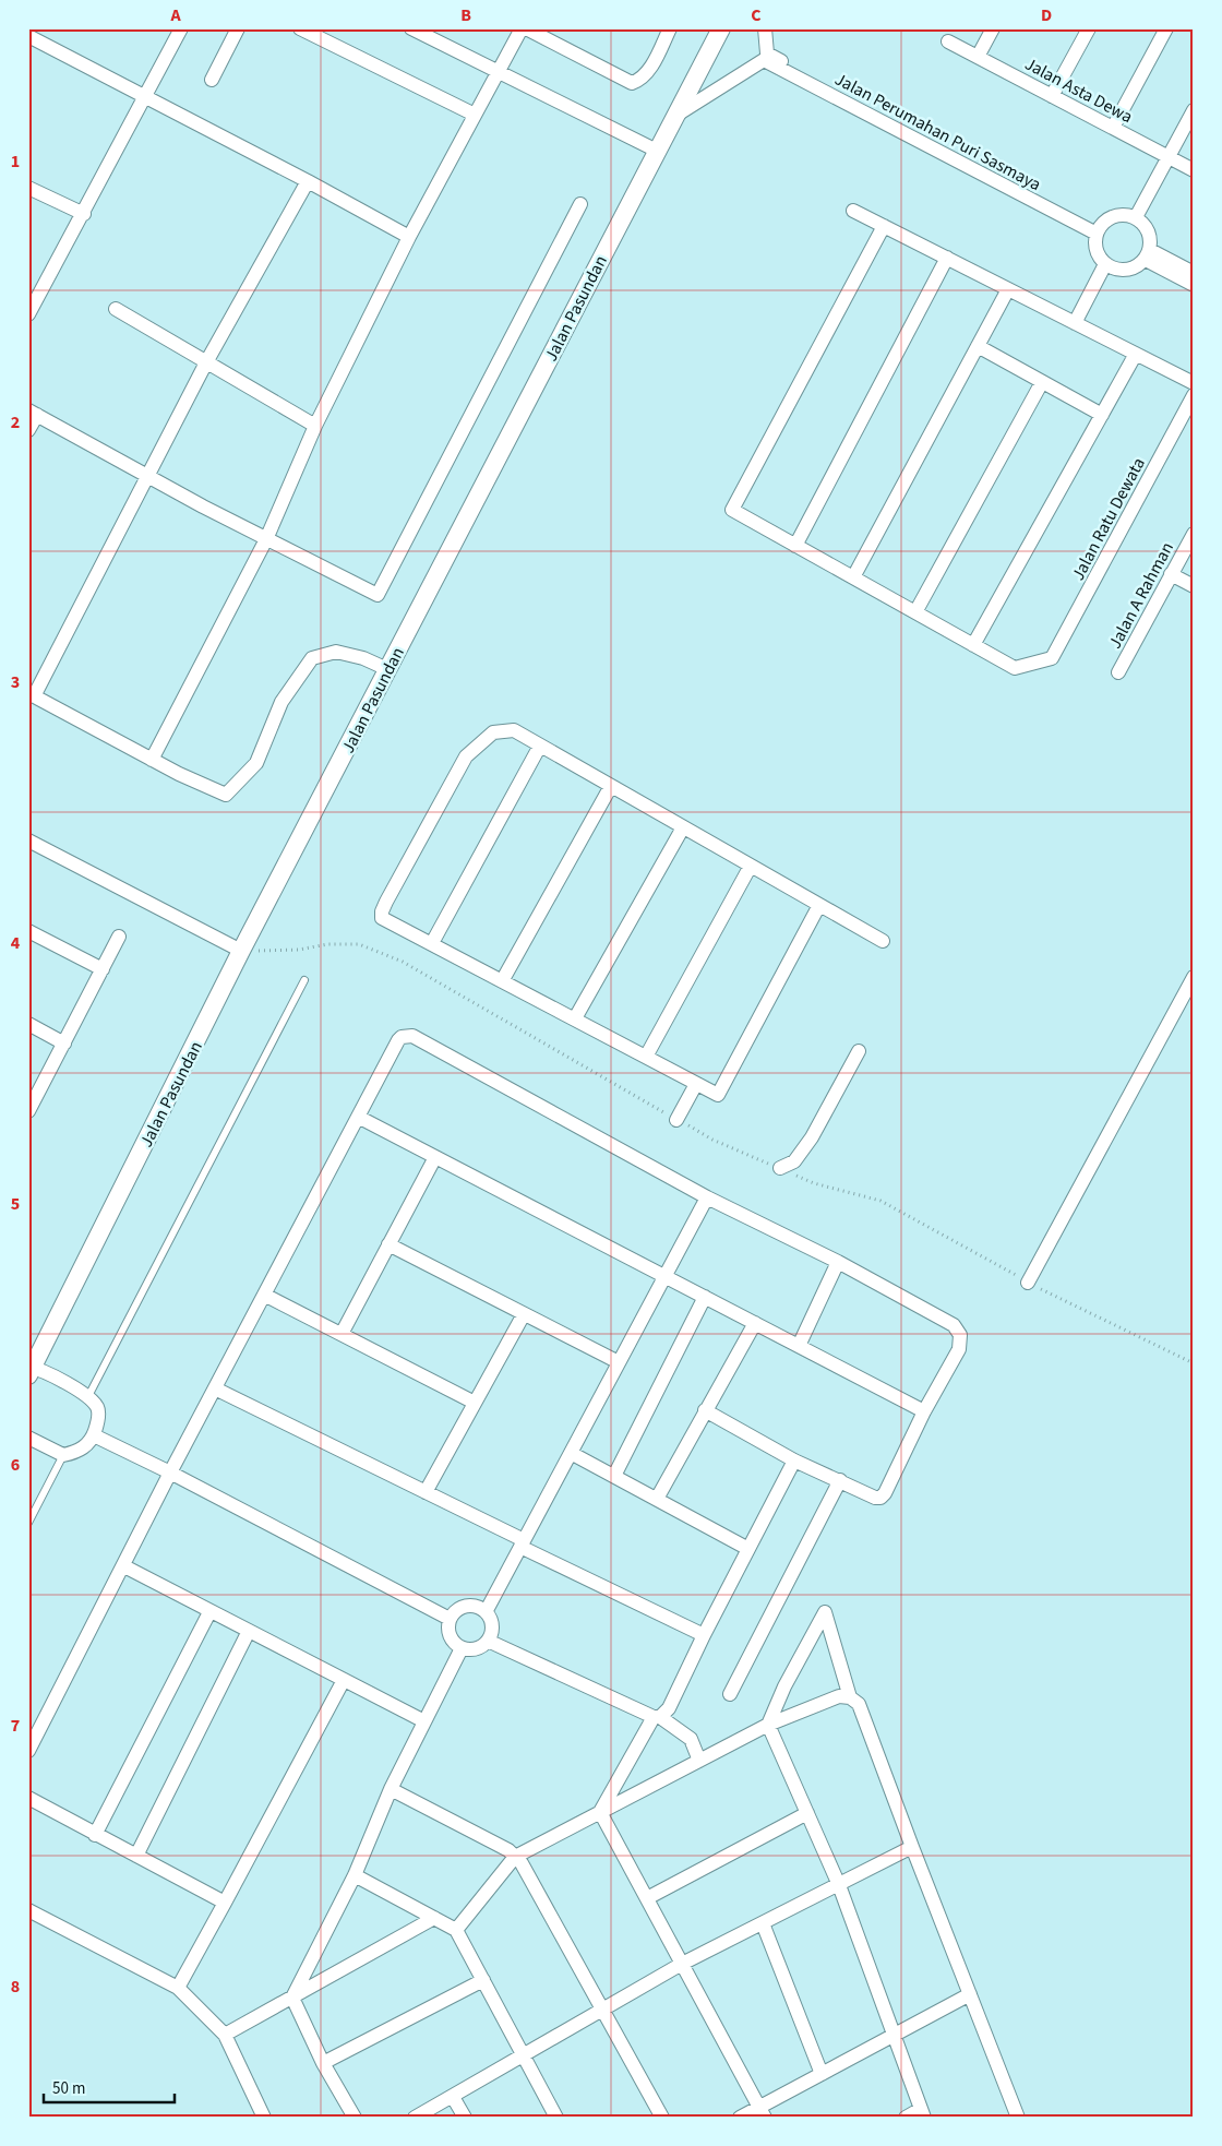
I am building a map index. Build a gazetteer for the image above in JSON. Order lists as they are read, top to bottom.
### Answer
{
  "streets": {
    "street": [
      "Jalan Asta Dewa",
      "Jalan Perumahan Puri Sasmaya",
      "Jalan Pasundan",
      "Jalan Ratu Dewata",
      "Jalan A Rahman"
    ]
  },
  "scale_bar": "50 m",
  "grid": {
    "columns": [
      "A",
      "B",
      "C",
      "D"
    ],
    "rows": [
      "1",
      "2",
      "3",
      "4",
      "5",
      "6",
      "7",
      "8"
    ]
  }
}
